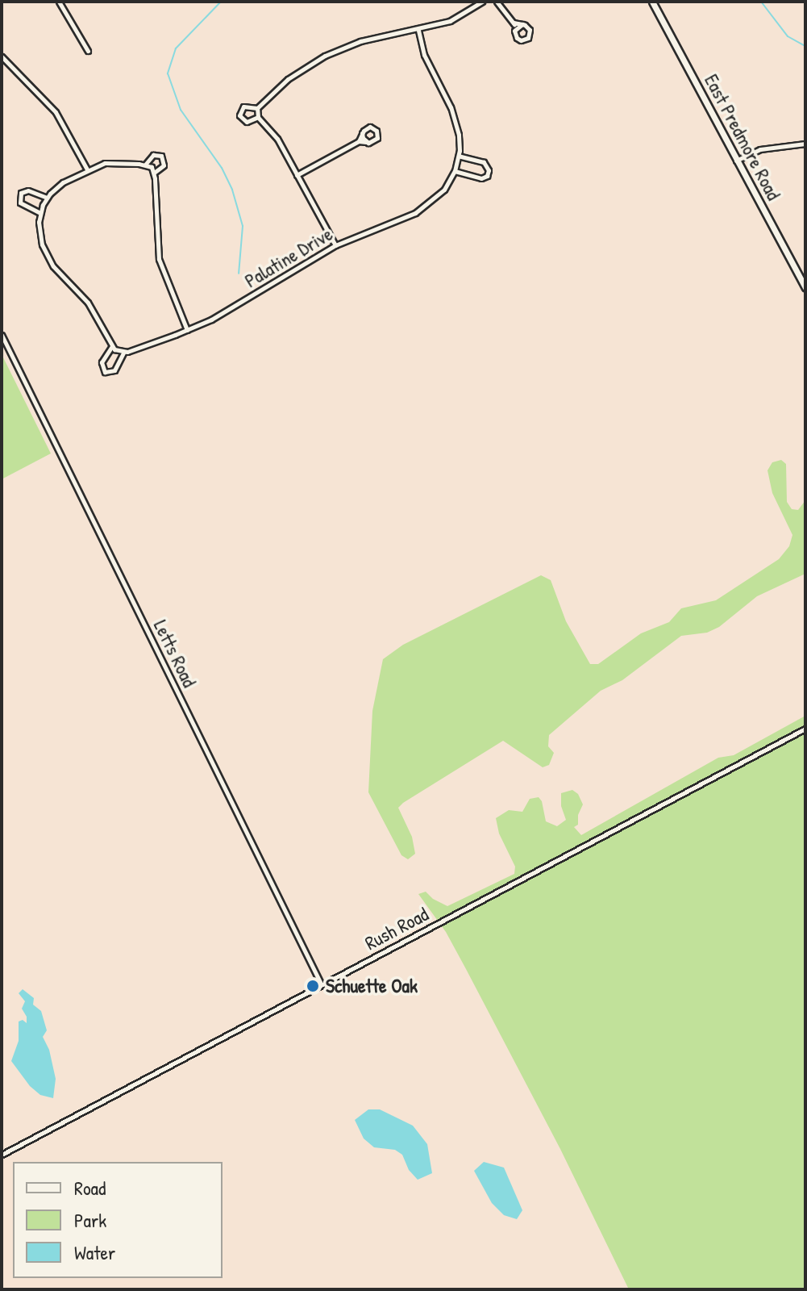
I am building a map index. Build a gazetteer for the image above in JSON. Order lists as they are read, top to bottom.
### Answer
{
  "streets": {
    "street": [
      "East Predmore Road",
      "Palatine Drive",
      "Letts Road",
      "Rush Road"
    ]
  },
  "crossings": [
    ["Letts Road", "Rush Road"]
  ],
  "places": ["Schuette Oak"],
  "legend": ["Road", "Park", "Water"]
}
